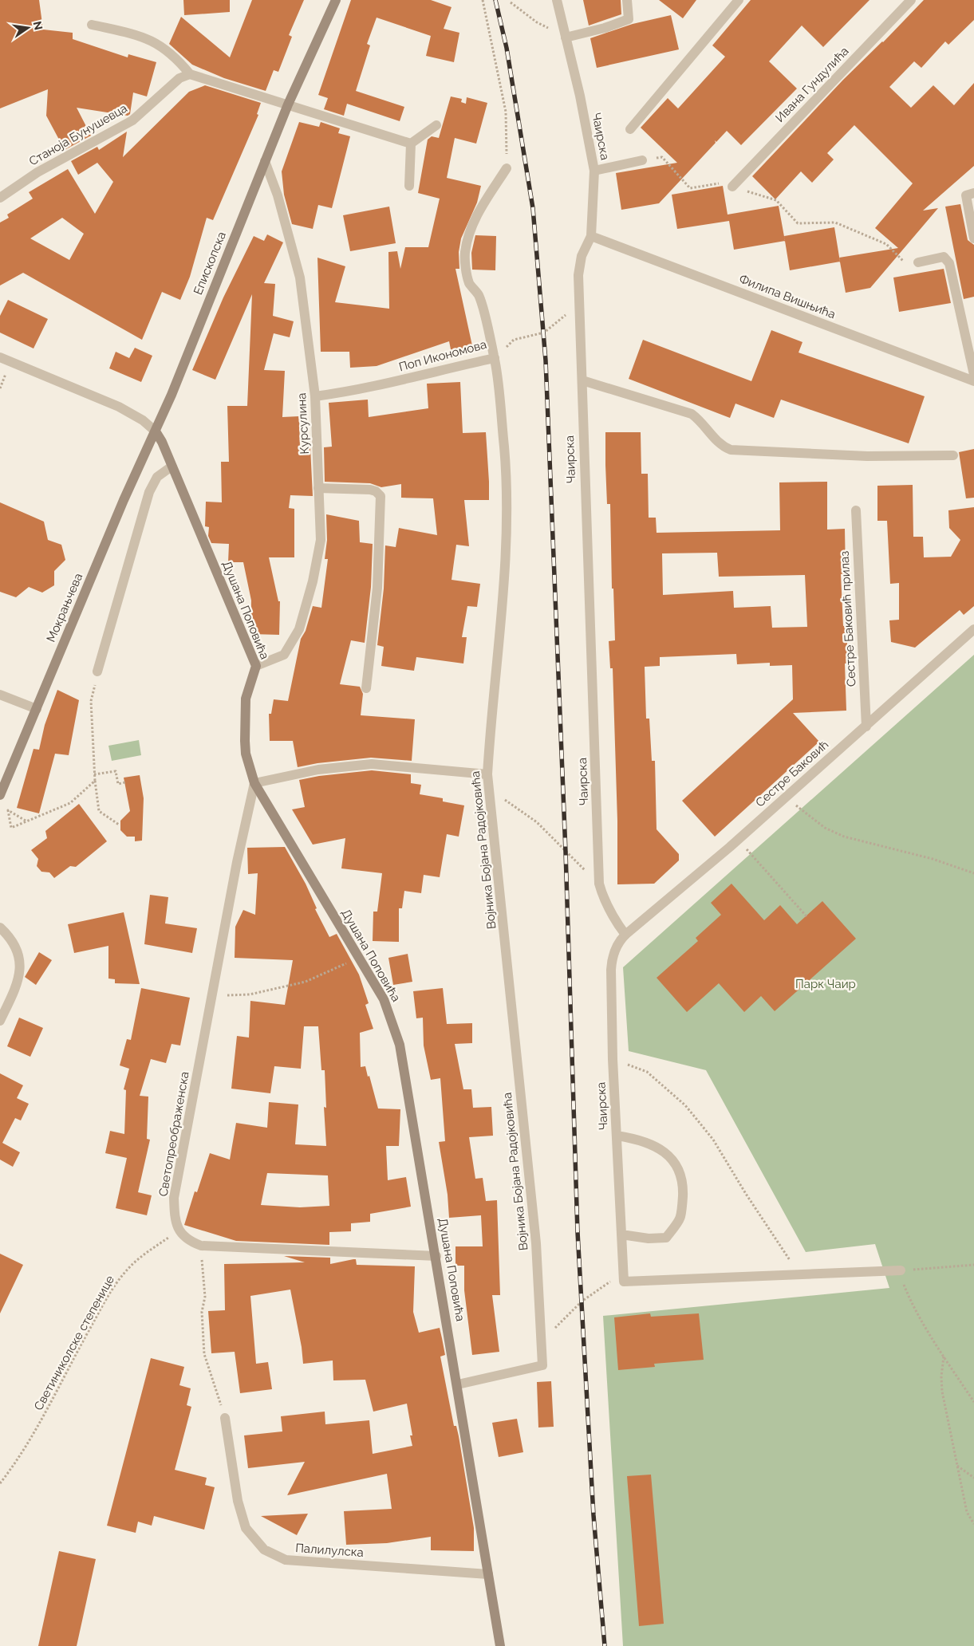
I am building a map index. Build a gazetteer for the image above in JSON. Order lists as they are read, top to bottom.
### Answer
{
  "streets": {
    "street": [
      "Ивана Гундулића",
      "Станоја Бунушевца",
      "Чаирска",
      "Епископска",
      "Филипа Вишњића",
      "Поп Икономова",
      "Курсулина",
      "Мокрањчева",
      "Душана Поповића",
      "Сестре Баковић прилаз",
      "Сестре Баковић",
      "Војника Бојана Радојковића",
      "Светопреображенска",
      "Палилулска"
    ],
    "path": ["Светиниколске степенице"]
  },
  "crossings": [
    ["Чаирска", "Филипа Вишњића"],
    ["Чаирска", "Сестре Баковић"],
    ["Епископска", "Курсулина"],
    ["Епископска", "Мокрањчева"],
    ["Епископска", "Душана Поповића"],
    ["Поп Икономова", "Курсулина"],
    ["Поп Икономова", "Војника Бојана Радојковића"],
    ["Курсулина", "Душана Поповића"],
    ["Мокрањчева", "Душана Поповића"],
    ["Душана Поповића", "Војника Бојана Радојковића"],
    ["Душана Поповића", "Светопреображенска"],
    ["Душана Поповића", "Палилулска"],
    ["Сестре Баковић прилаз", "Сестре Баковић"],
    ["Светопреображенска", "Светиниколске степенице"]
  ],
  "parks": ["Парк Чаир"],
  "north": "right"
}
